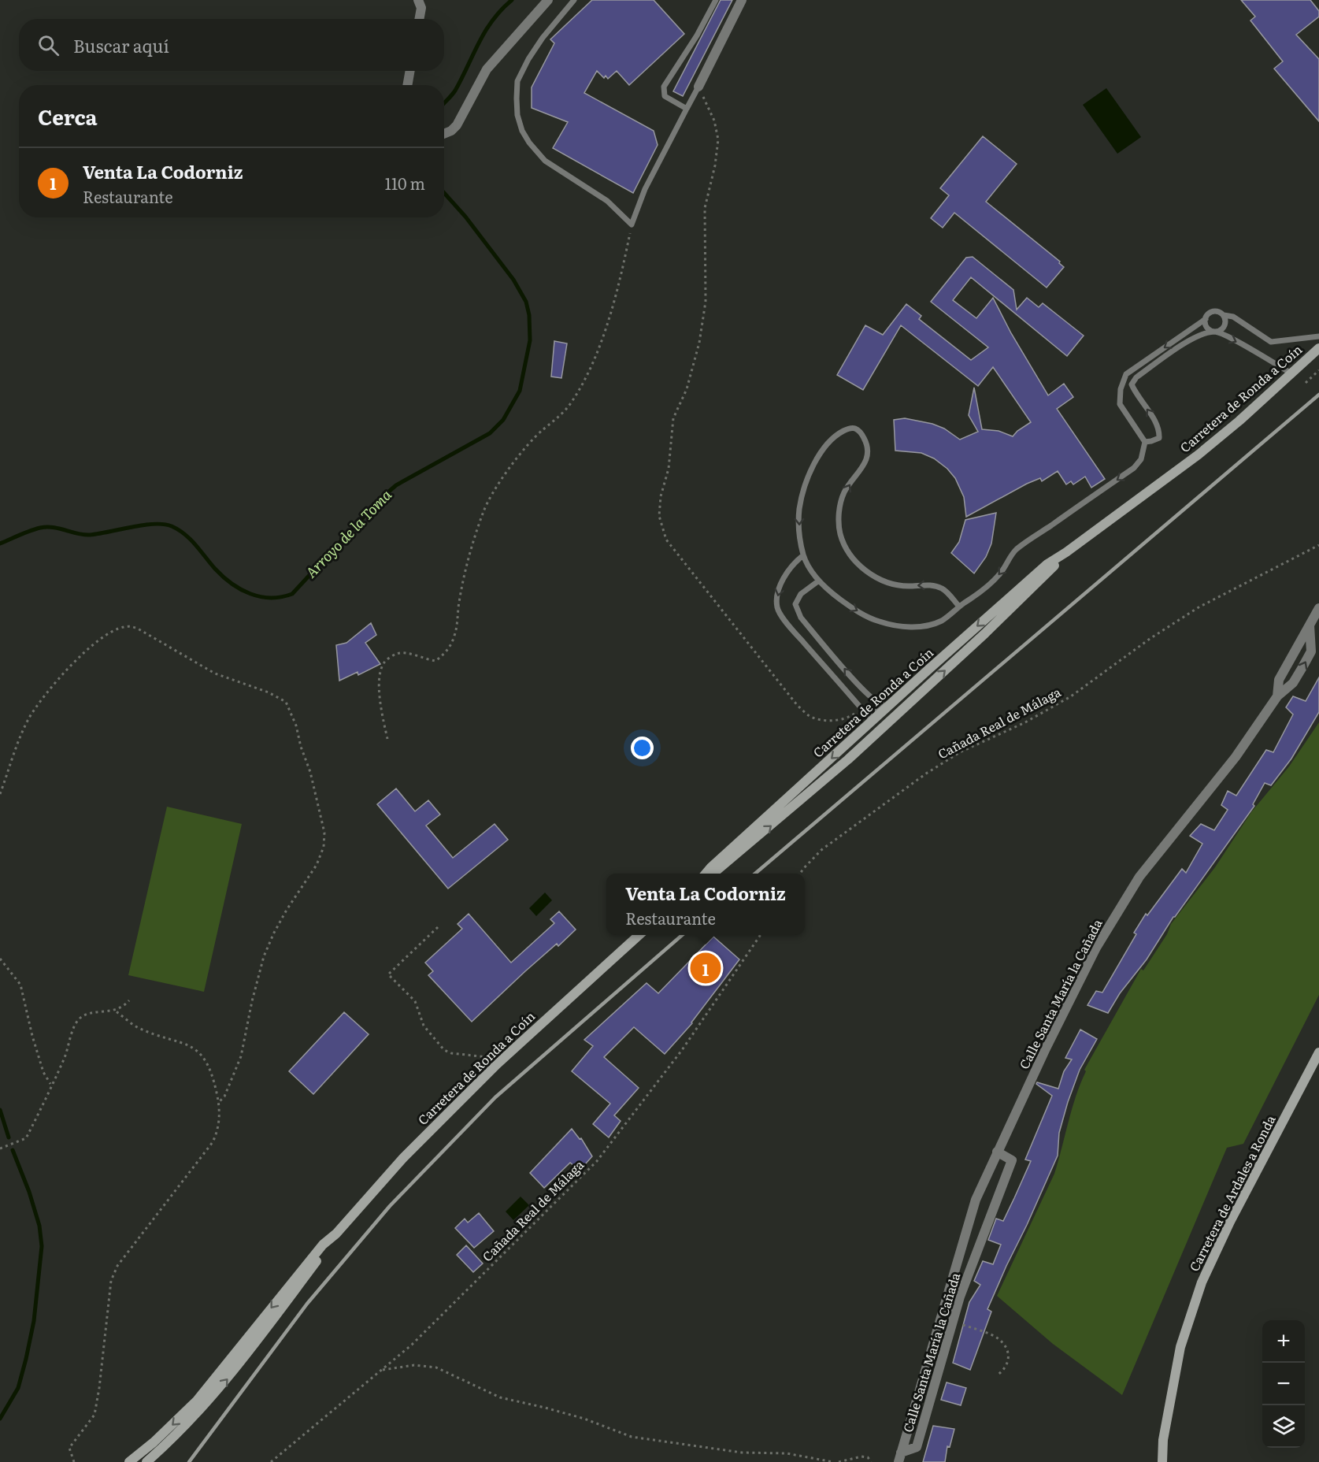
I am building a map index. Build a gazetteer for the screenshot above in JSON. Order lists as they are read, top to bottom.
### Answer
{
  "streets": {
    "main road": ["Carretera de Ronda a Coín", "Carretera de Ardales a Ronda"],
    "street": ["Calle Santa María la Cañada"],
    "path": ["Cañada Real de Málaga"]
  },
  "water": ["Arroyo de la Toma"],
  "page": {
    "search": "Buscar aquí",
    "heading": "Cerca",
    "list": [
      {
        "mark": "1",
        "name": "Venta La Codorniz",
        "note": "Restaurante",
        "value": "110 m"
      }
    ],
    "popup": ["Venta La Codorniz", "Restaurante"],
    "pins": "1",
    "map_buttons": ["+", "−"]
  }
}
